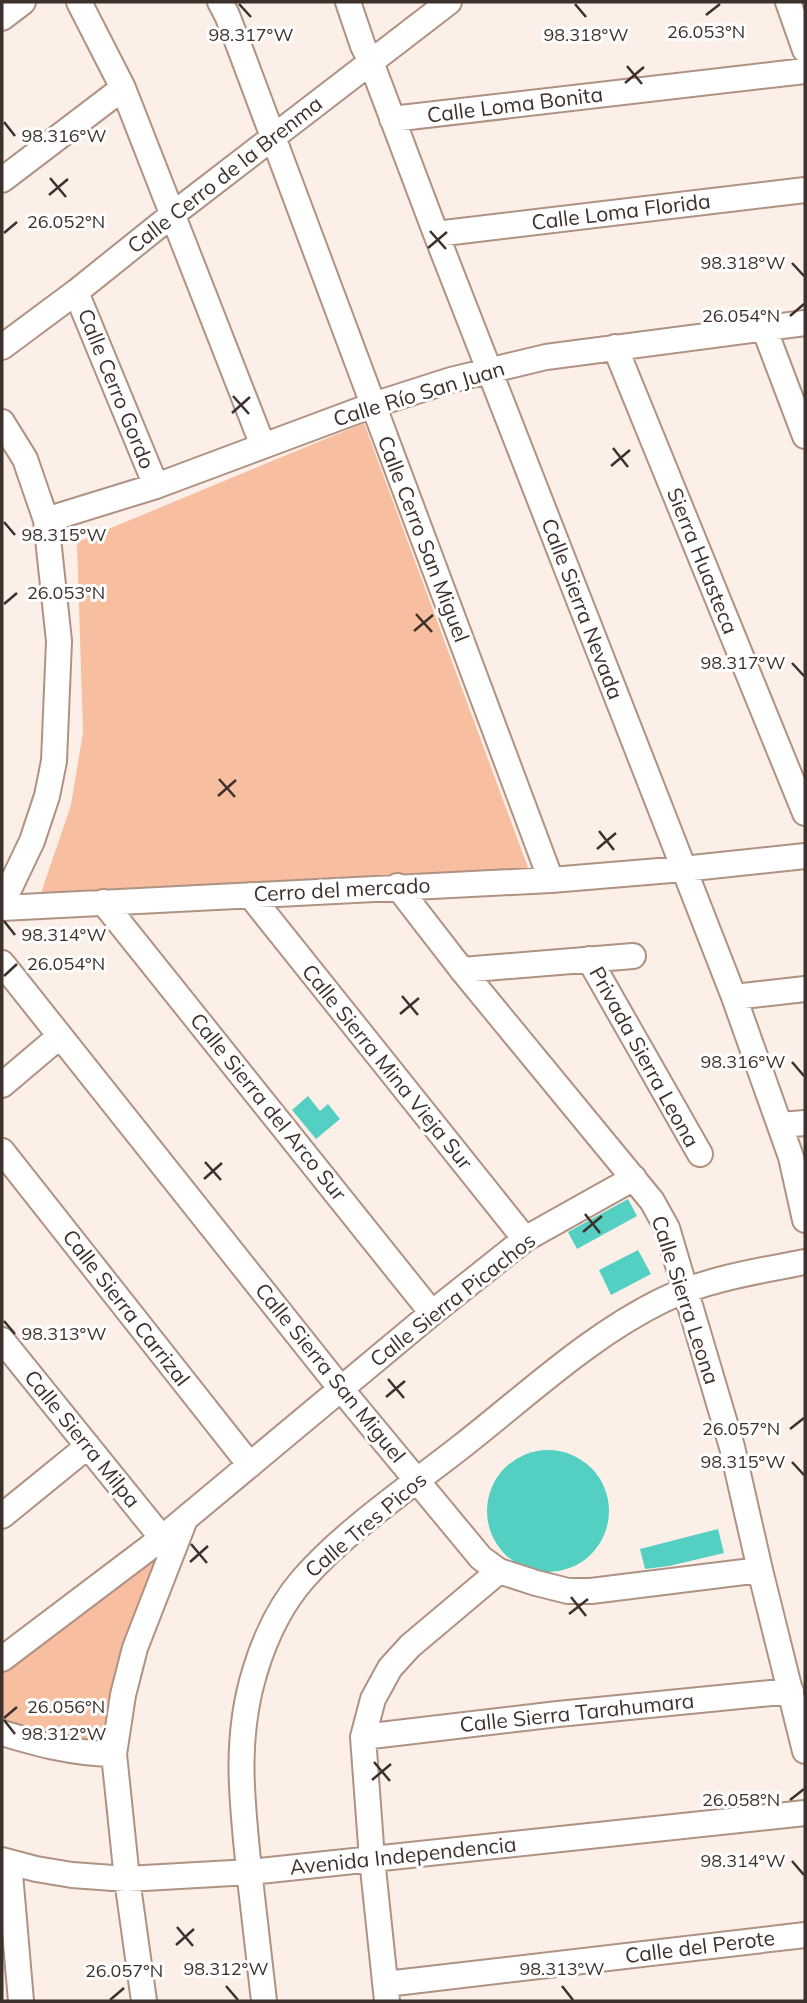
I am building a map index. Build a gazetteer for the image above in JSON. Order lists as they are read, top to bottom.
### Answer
{
  "streets": {
    "street": [
      "Calle Loma Bonita",
      "Calle Cerro de la Brenma",
      "Calle Loma Florida",
      "Calle Cerro Gordo",
      "Calle Río San Juan",
      "Calle Cerro San Miguel",
      "Sierra Huasteca",
      "Calle Sierra Nevada",
      "Cerro del mercado",
      "Privada Sierra Leona",
      "Calle Sierra Mina Vieja Sur",
      "Calle Sierra del Arco Sur",
      "Calle Sierra Picachos",
      "Calle Sierra Leona",
      "Calle Sierra Carrizal",
      "Calle Sierra San Miguel",
      "Calle Sierra Milpa",
      "Calle Tres Picos",
      "Calle Sierra Tarahumara",
      "Avenida Independencia",
      "Calle del Perote"
    ]
  },
  "crossings": [
    ["Calle Loma Bonita", "Calle Sierra Nevada"],
    ["Calle Cerro de la Brenma", "Calle Cerro Gordo"],
    ["Calle Cerro de la Brenma", "Calle Cerro San Miguel"],
    ["Calle Cerro de la Brenma", "Calle Sierra Nevada"],
    ["Calle Loma Florida", "Calle Sierra Nevada"],
    ["Calle Cerro Gordo", "Calle Río San Juan"],
    ["Calle Río San Juan", "Calle Cerro San Miguel"],
    ["Calle Río San Juan", "Sierra Huasteca"],
    ["Calle Río San Juan", "Calle Sierra Nevada"],
    ["Calle Cerro San Miguel", "Cerro del mercado"],
    ["Calle Sierra Nevada", "Cerro del mercado"],
    ["Cerro del mercado", "Calle Sierra Mina Vieja Sur"],
    ["Cerro del mercado", "Calle Sierra del Arco Sur"],
    ["Cerro del mercado", "Calle Sierra Leona"],
    ["Privada Sierra Leona", "Calle Sierra Leona"],
    ["Calle Sierra Mina Vieja Sur", "Calle Sierra Picachos"],
    ["Calle Sierra del Arco Sur", "Calle Sierra Picachos"],
    ["Calle Sierra Picachos", "Calle Sierra Leona"],
    ["Calle Sierra Picachos", "Calle Sierra Carrizal"],
    ["Calle Sierra Picachos", "Calle Sierra San Miguel"],
    ["Calle Sierra Picachos", "Calle Sierra Milpa"],
    ["Calle Sierra Picachos", "Avenida Independencia"],
    ["Calle Sierra Leona", "Calle Sierra San Miguel"],
    ["Calle Sierra Leona", "Calle Tres Picos"],
    ["Calle Sierra Leona", "Calle Sierra Tarahumara"],
    ["Calle Sierra San Miguel", "Calle Tres Picos"],
    ["Calle Tres Picos", "Avenida Independencia"]
  ],
  "coordinates": [
    "26.053°N",
    "98.317°W",
    "98.318°W",
    "98.316°W",
    "26.052°N",
    "26.054°N",
    "98.315°W",
    "98.314°W",
    "98.313°W",
    "26.057°N",
    "26.056°N",
    "98.312°W",
    "26.058°N"
  ]
}
